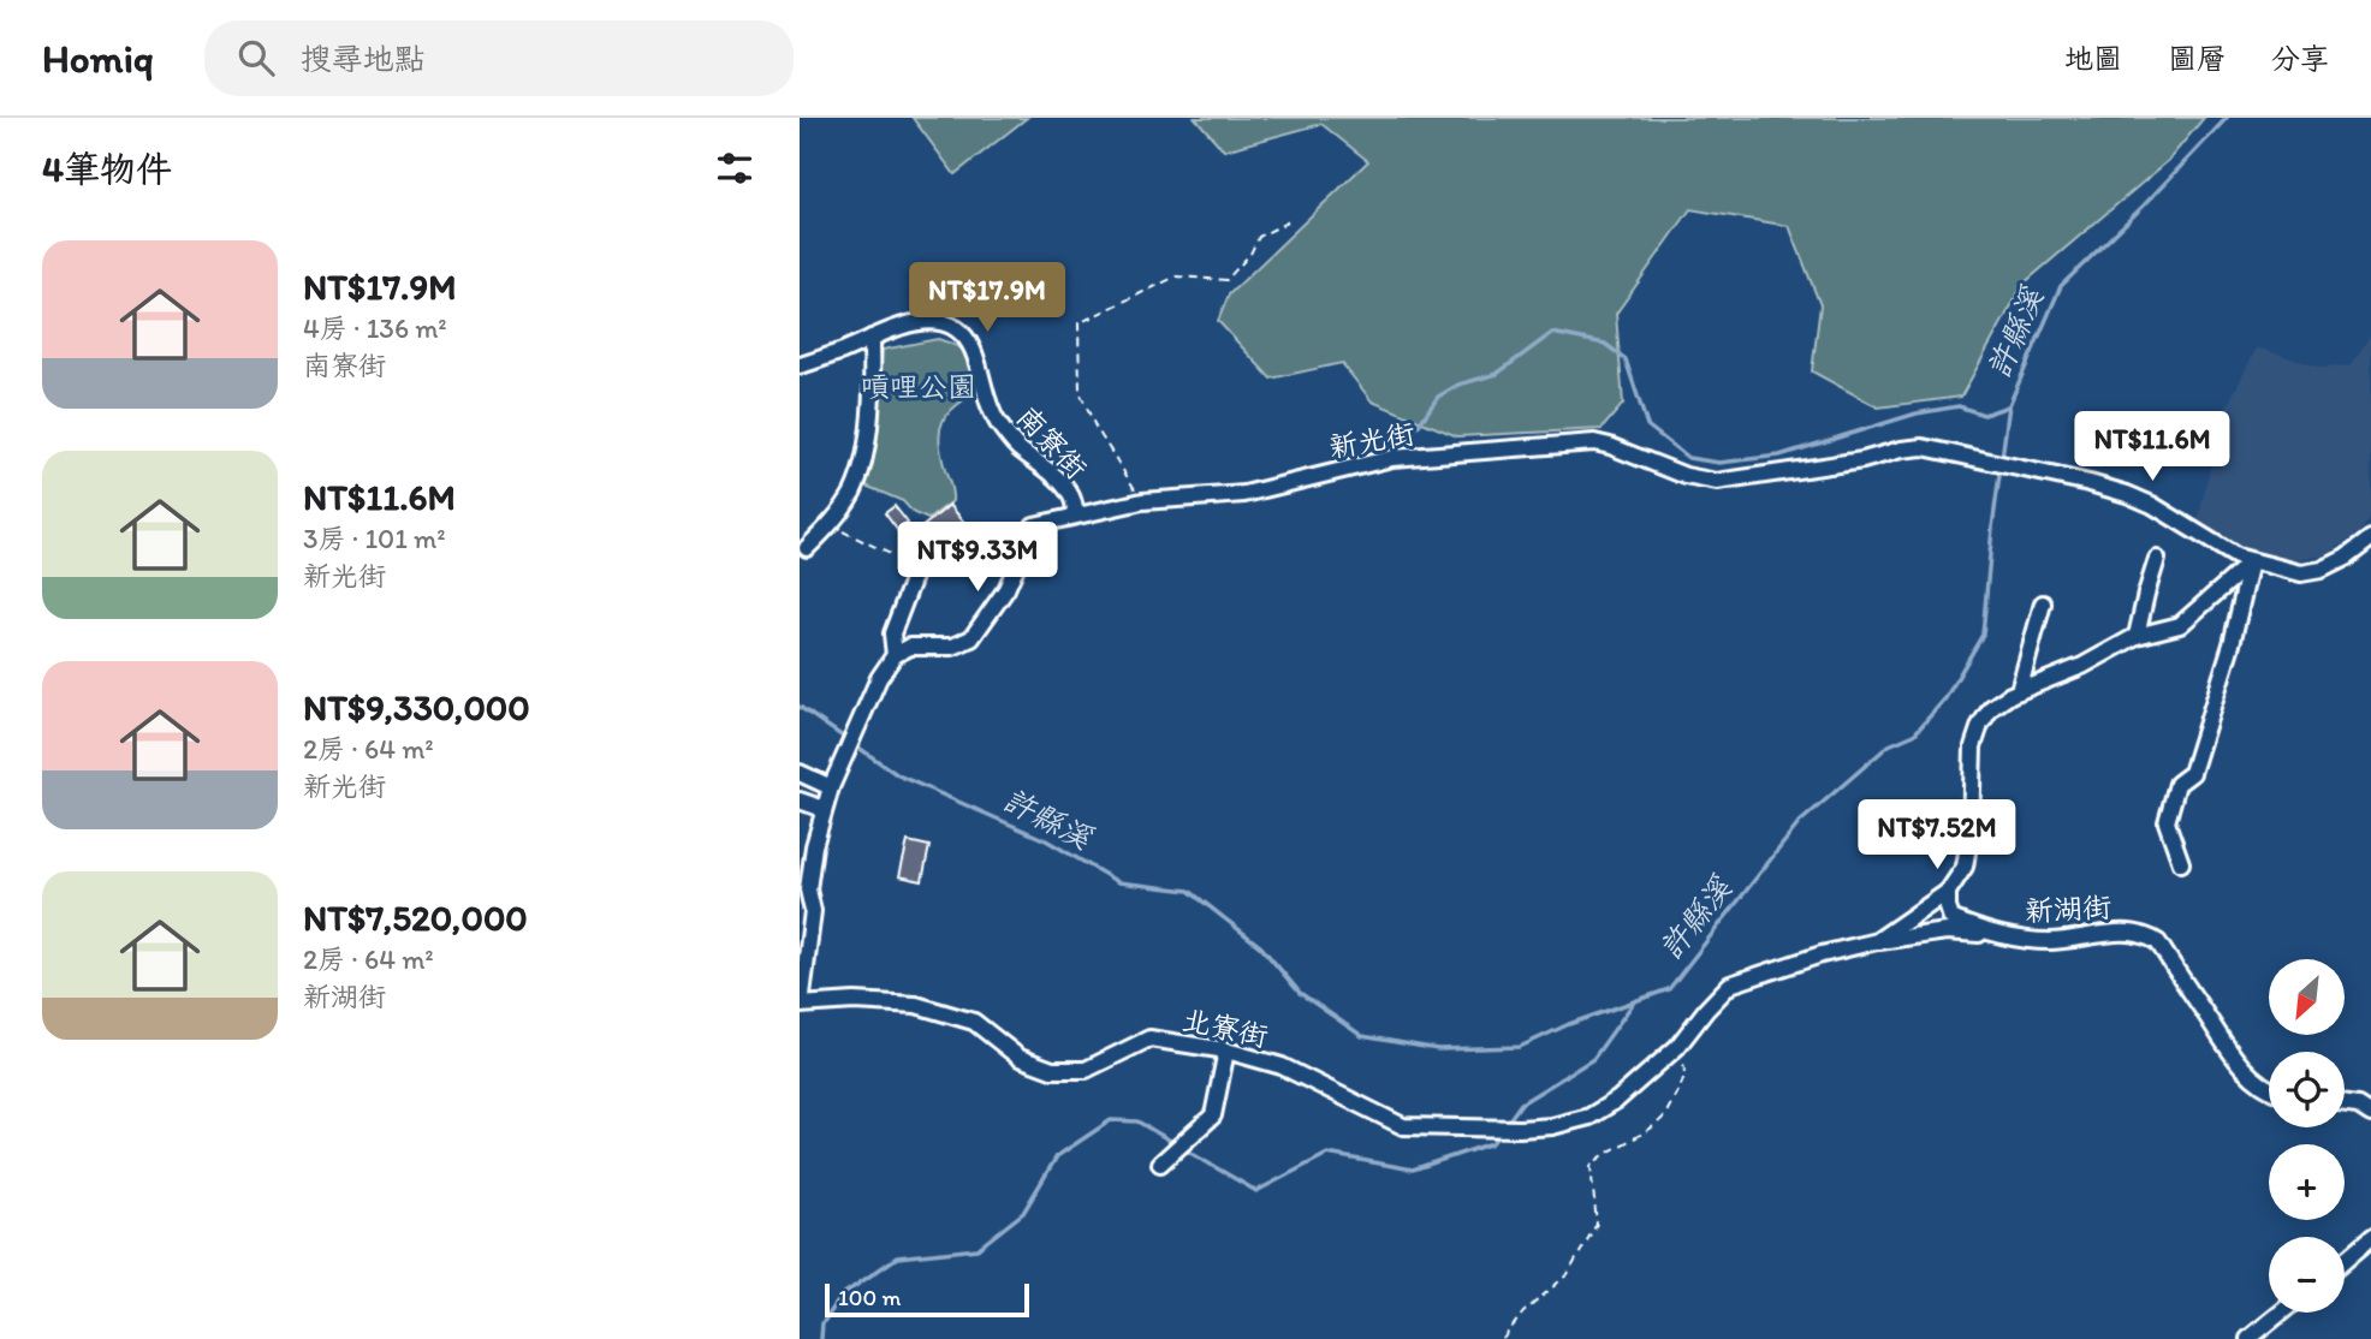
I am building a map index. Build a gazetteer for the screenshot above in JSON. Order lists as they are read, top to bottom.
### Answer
{
  "streets": {
    "street": [
      "新光街",
      "南寮街",
      "新湖街",
      "北寮街"
    ]
  },
  "crossings": [
    ["新光街", "南寮街"],
    ["新湖街", "北寮街"]
  ],
  "water": ["許縣溪"],
  "parks": ["嗊哩公園"],
  "scale_bar": "100 m",
  "north": "bottom left",
  "page": {
    "header": "Homiq",
    "search": "搜尋地點",
    "nav": ["地圖", "圖層", "分享"],
    "heading": "4筆物件",
    "list": [
      {
        "name": "NT$17.9M",
        "note": "4房 · 136 m² · 南寮街"
      },
      {
        "name": "NT$11.6M",
        "note": "3房 · 101 m² · 新光街"
      },
      {
        "name": "NT$9,330,000",
        "note": "2房 · 64 m² · 新光街"
      },
      {
        "name": "NT$7,520,000",
        "note": "2房 · 64 m² · 新湖街"
      }
    ],
    "price": [
      "NT$17.9M",
      "NT$11.6M",
      "NT$9.33M",
      "NT$7.52M"
    ],
    "map_buttons": ["+", "−"],
    "scale": "100 m"
  }
}
